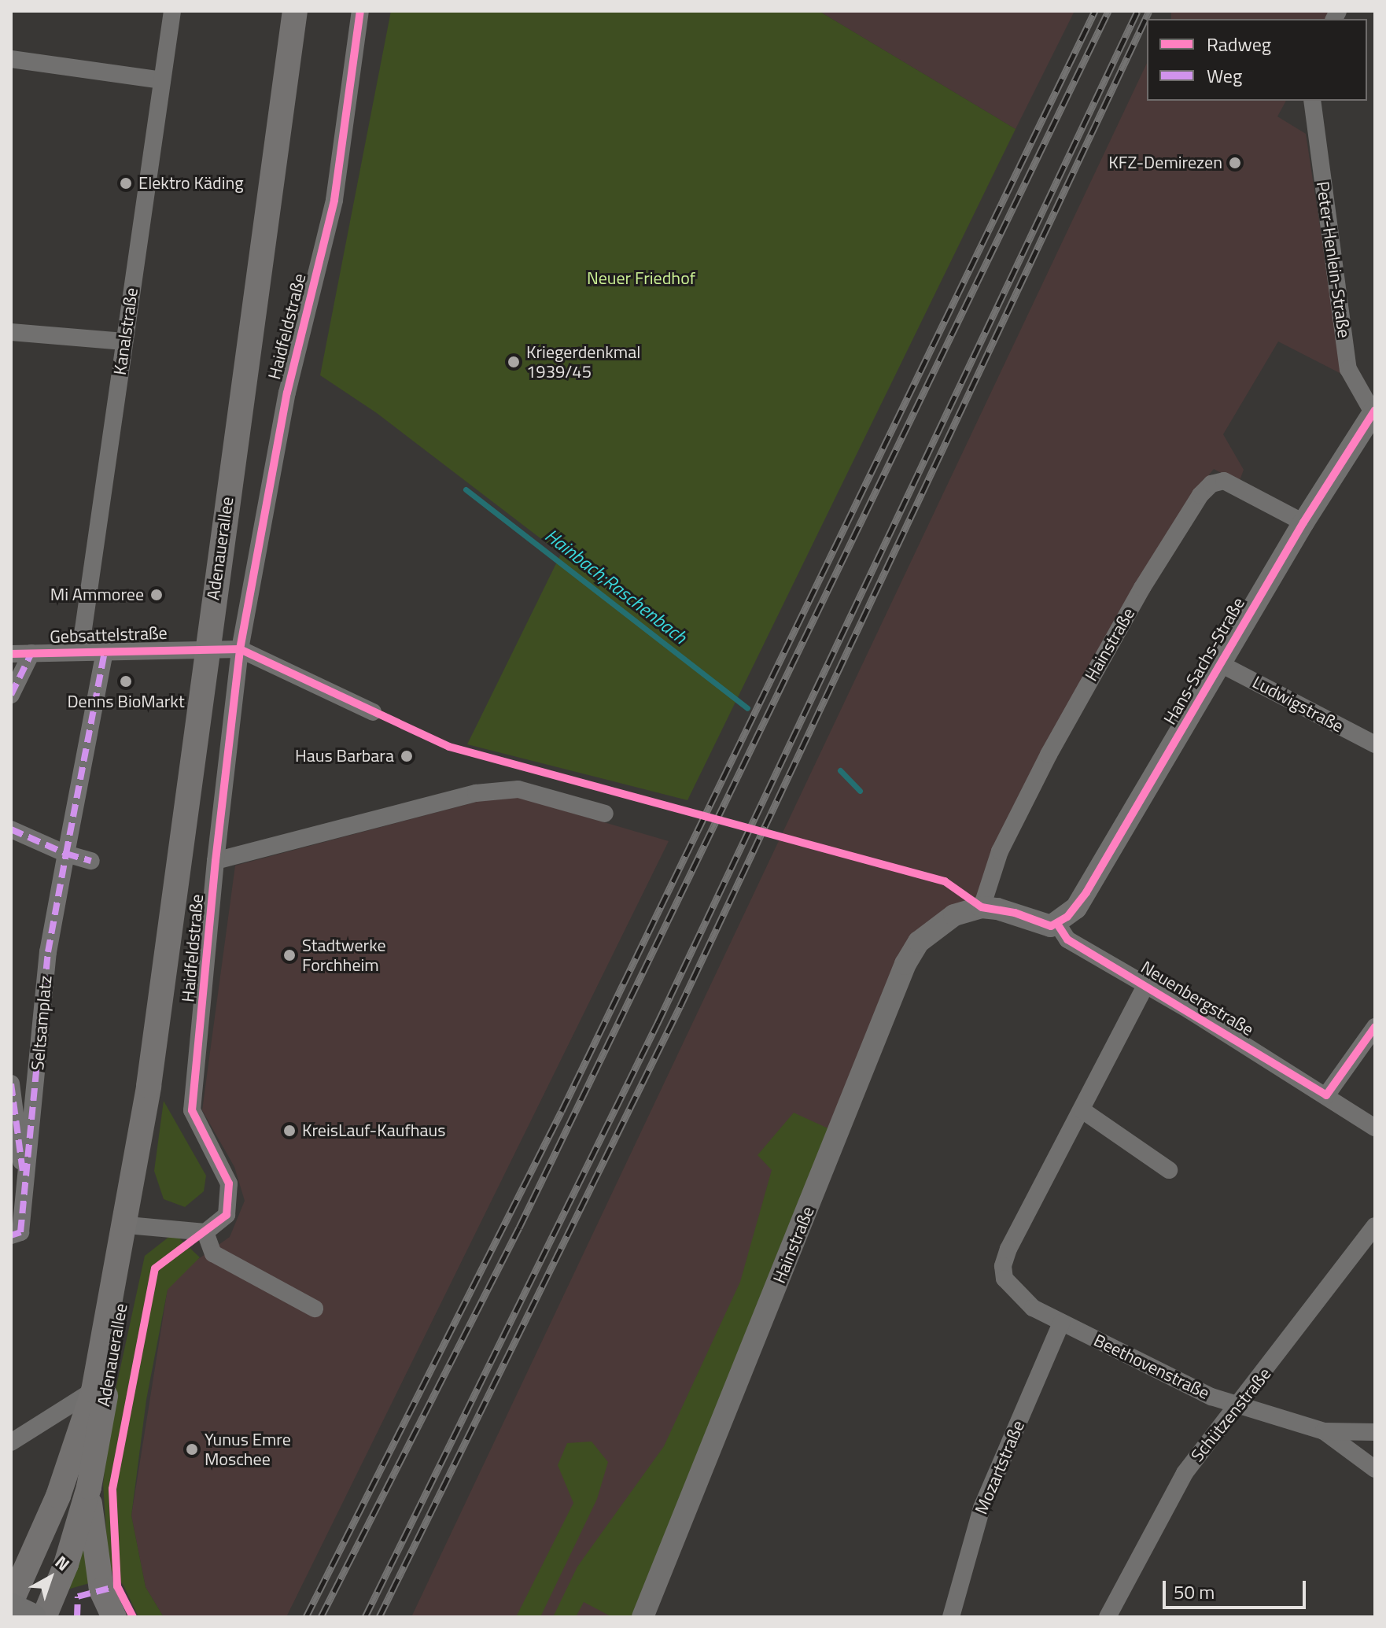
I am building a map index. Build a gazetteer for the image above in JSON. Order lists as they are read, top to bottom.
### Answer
{
  "streets": {
    "main road": ["Adenauerallee"],
    "street": [
      "Peter-Henlein-Straße",
      "Haidfeldstraße",
      "Kanalstraße",
      "Gebsattelstraße",
      "Hainstraße",
      "Hans-Sachs-Straße",
      "Ludwigstraße",
      "Neuenbergstraße",
      "Seltsamplatz",
      "Beethovenstraße",
      "Schützenstraße",
      "Mozartstraße"
    ]
  },
  "crossings": [
    ["Peter-Henlein-Straße", "Hans-Sachs-Straße"],
    ["Kanalstraße", "Gebsattelstraße"],
    ["Adenauerallee", "Gebsattelstraße"],
    ["Gebsattelstraße", "Seltsamplatz"],
    ["Hainstraße", "Hans-Sachs-Straße"],
    ["Hainstraße", "Neuenbergstraße"],
    ["Hans-Sachs-Straße", "Ludwigstraße"],
    ["Hans-Sachs-Straße", "Neuenbergstraße"],
    ["Beethovenstraße", "Schützenstraße"],
    ["Beethovenstraße", "Mozartstraße"]
  ],
  "water": ["Hainbach;Raschenbach"],
  "parks": ["Neuer Friedhof"],
  "places": [
    "KFZ-Demirezen",
    "Elektro Käding",
    "Kriegerdenkmal 1939/45",
    "Mi Ammoree",
    "Denns BioMarkt",
    "Haus Barbara",
    "Stadtwerke Forchheim",
    "KreisLauf-Kaufhaus",
    "Yunus Emre Moschee"
  ],
  "legend": ["Radweg", "Weg"],
  "scale_bar": "50 m",
  "north": "top right"
}
